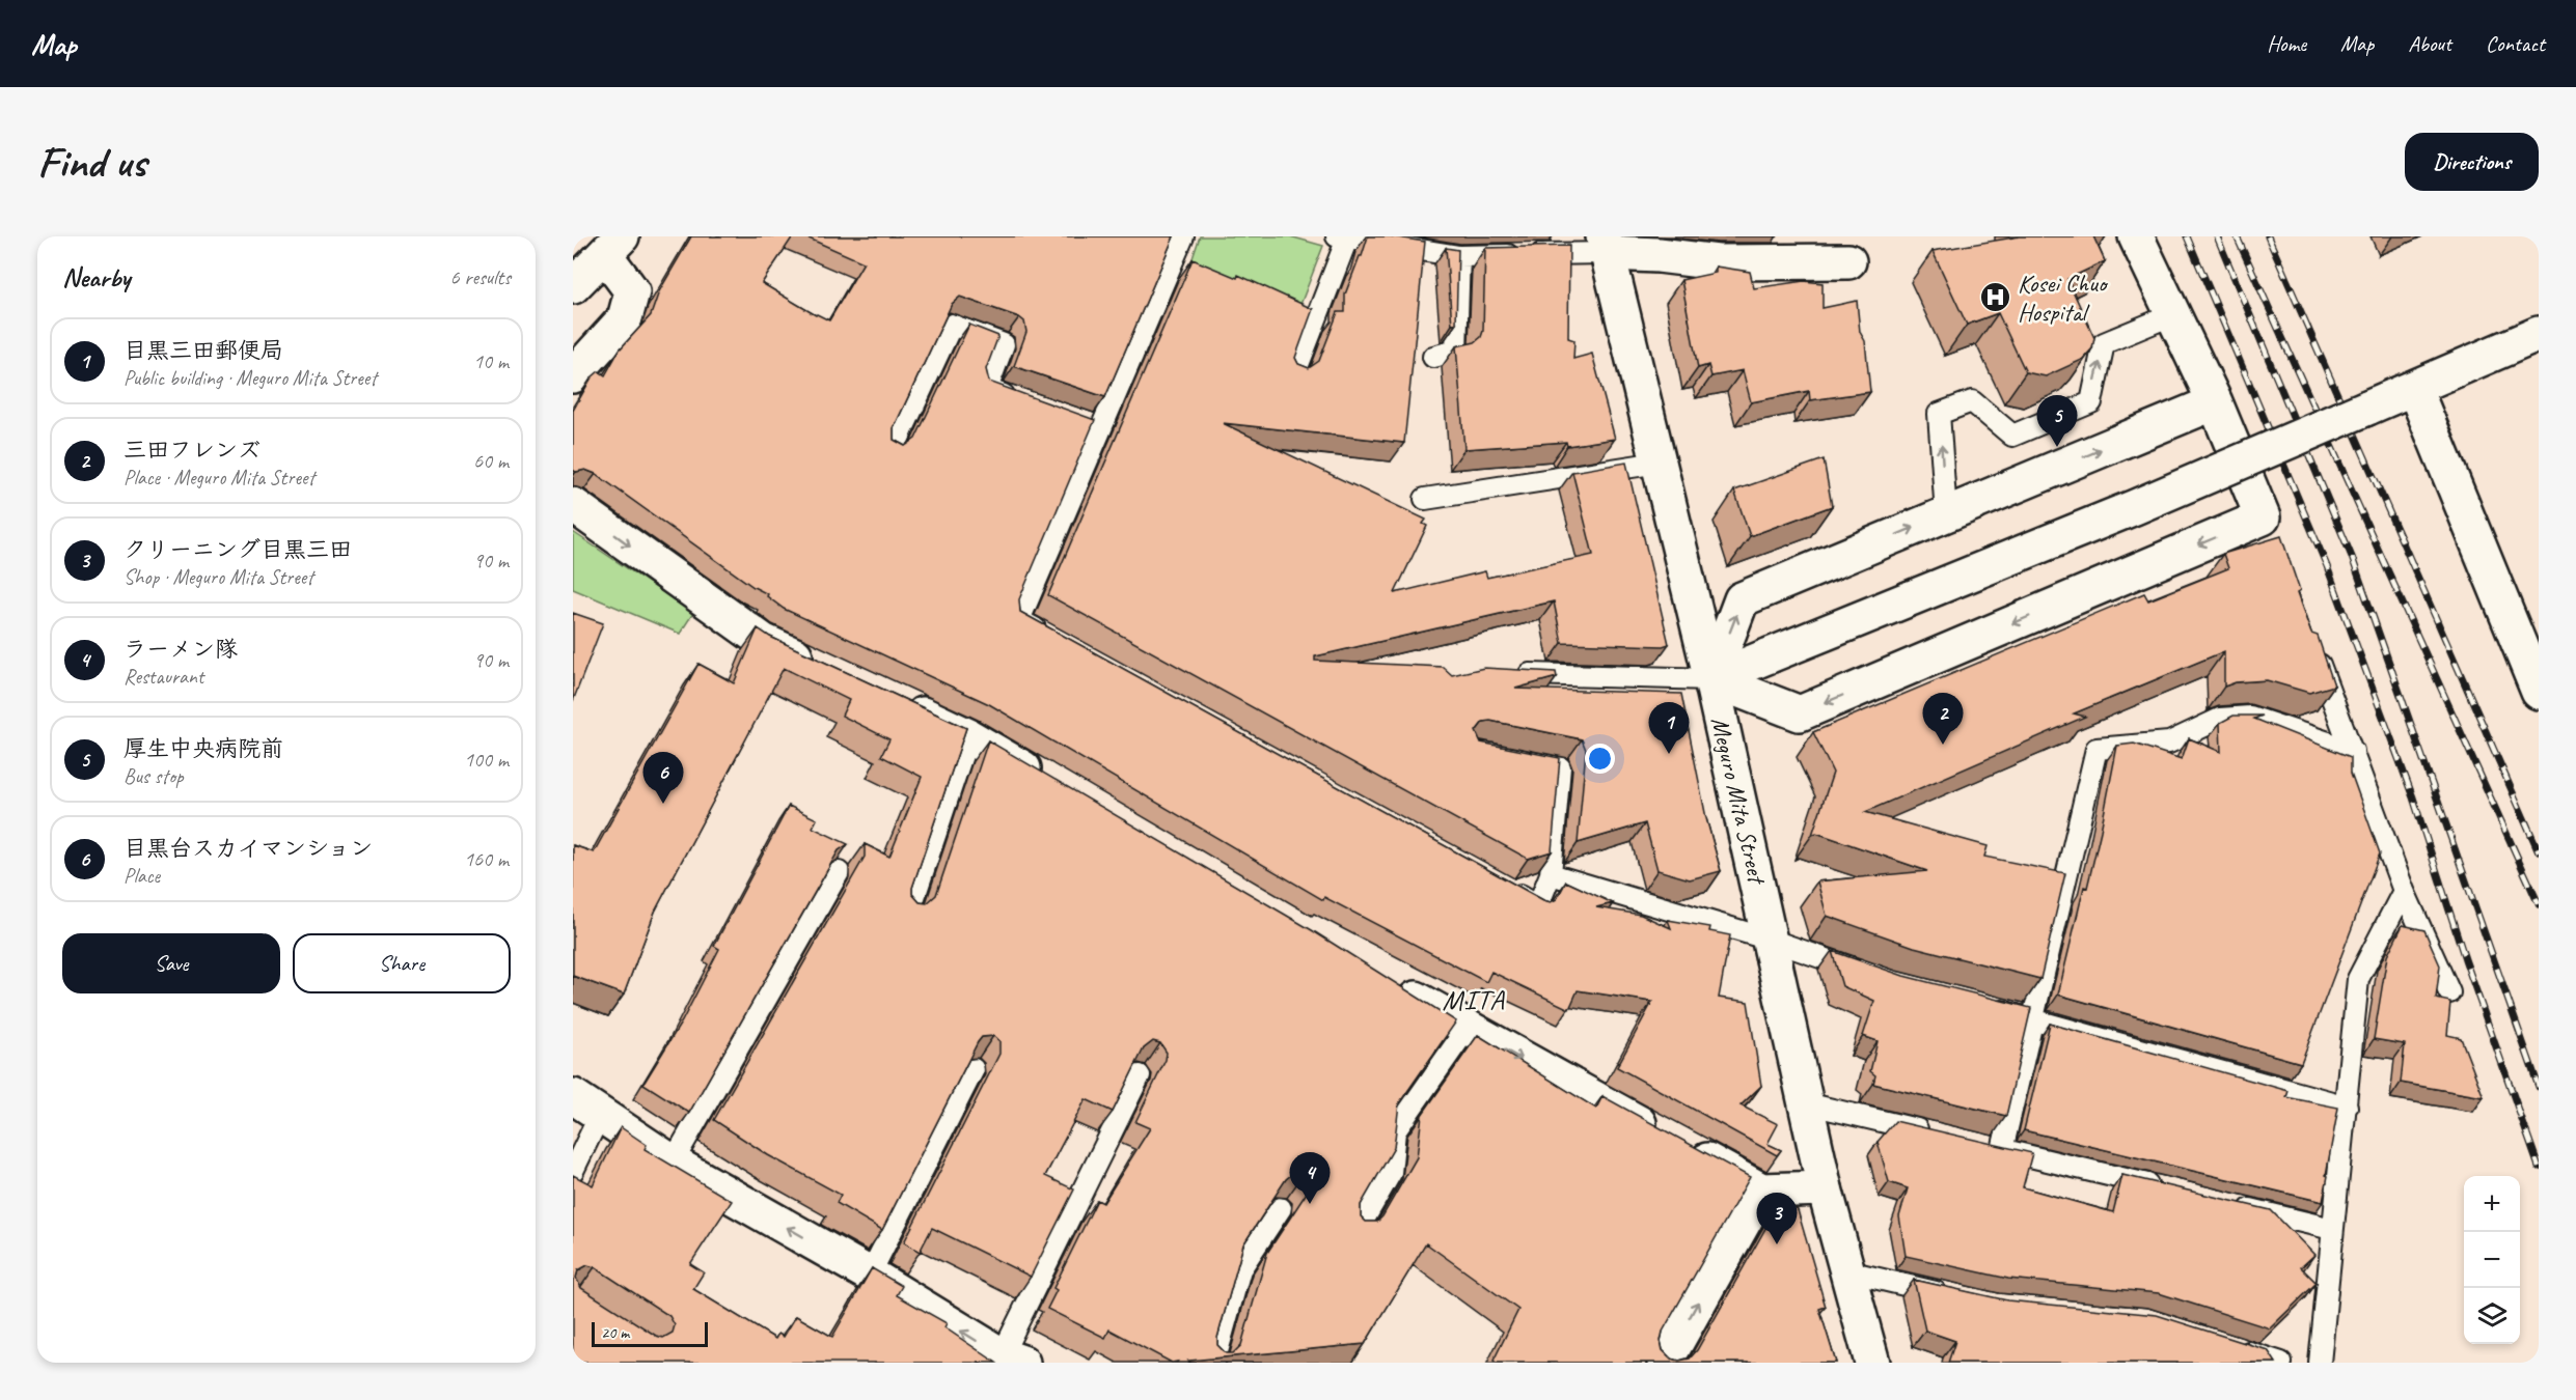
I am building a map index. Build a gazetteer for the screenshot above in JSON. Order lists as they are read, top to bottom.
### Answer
{
  "streets": {
    "street": ["Meguro Mita Street"]
  },
  "districts": ["MITA"],
  "places": {
    "hospital": ["Kosei Chuo Hospital"]
  },
  "scale_bar": "20 m",
  "page": {
    "header": "Map",
    "nav": [
      "Home",
      "Map",
      "About",
      "Contact"
    ],
    "buttons": [
      "Directions",
      ["Save", "Share"]
    ],
    "title": "Find us",
    "heading": ["Nearby", "6 results"],
    "list": [
      {
        "mark": "1",
        "name": "目黒三田郵便局",
        "note": "Public building · Meguro Mita Street",
        "value": "10 m"
      },
      {
        "mark": "2",
        "name": "三田フレンズ",
        "note": "Place · Meguro Mita Street",
        "value": "60 m"
      },
      {
        "mark": "3",
        "name": "クリーニング目黒三田",
        "note": "Shop · Meguro Mita Street",
        "value": "90 m"
      },
      {
        "mark": "4",
        "name": "ラーメン隊",
        "note": "Restaurant",
        "value": "90 m"
      },
      {
        "mark": "5",
        "name": "厚生中央病院前",
        "note": "Bus stop",
        "value": "100 m"
      },
      {
        "mark": "6",
        "name": "目黒台スカイマンション",
        "note": "Place",
        "value": "160 m"
      }
    ],
    "pins": [
      "5",
      "2",
      "1",
      "6",
      "4",
      "3"
    ],
    "map_buttons": ["+", "−"],
    "scale": "20 m"
  }
}
